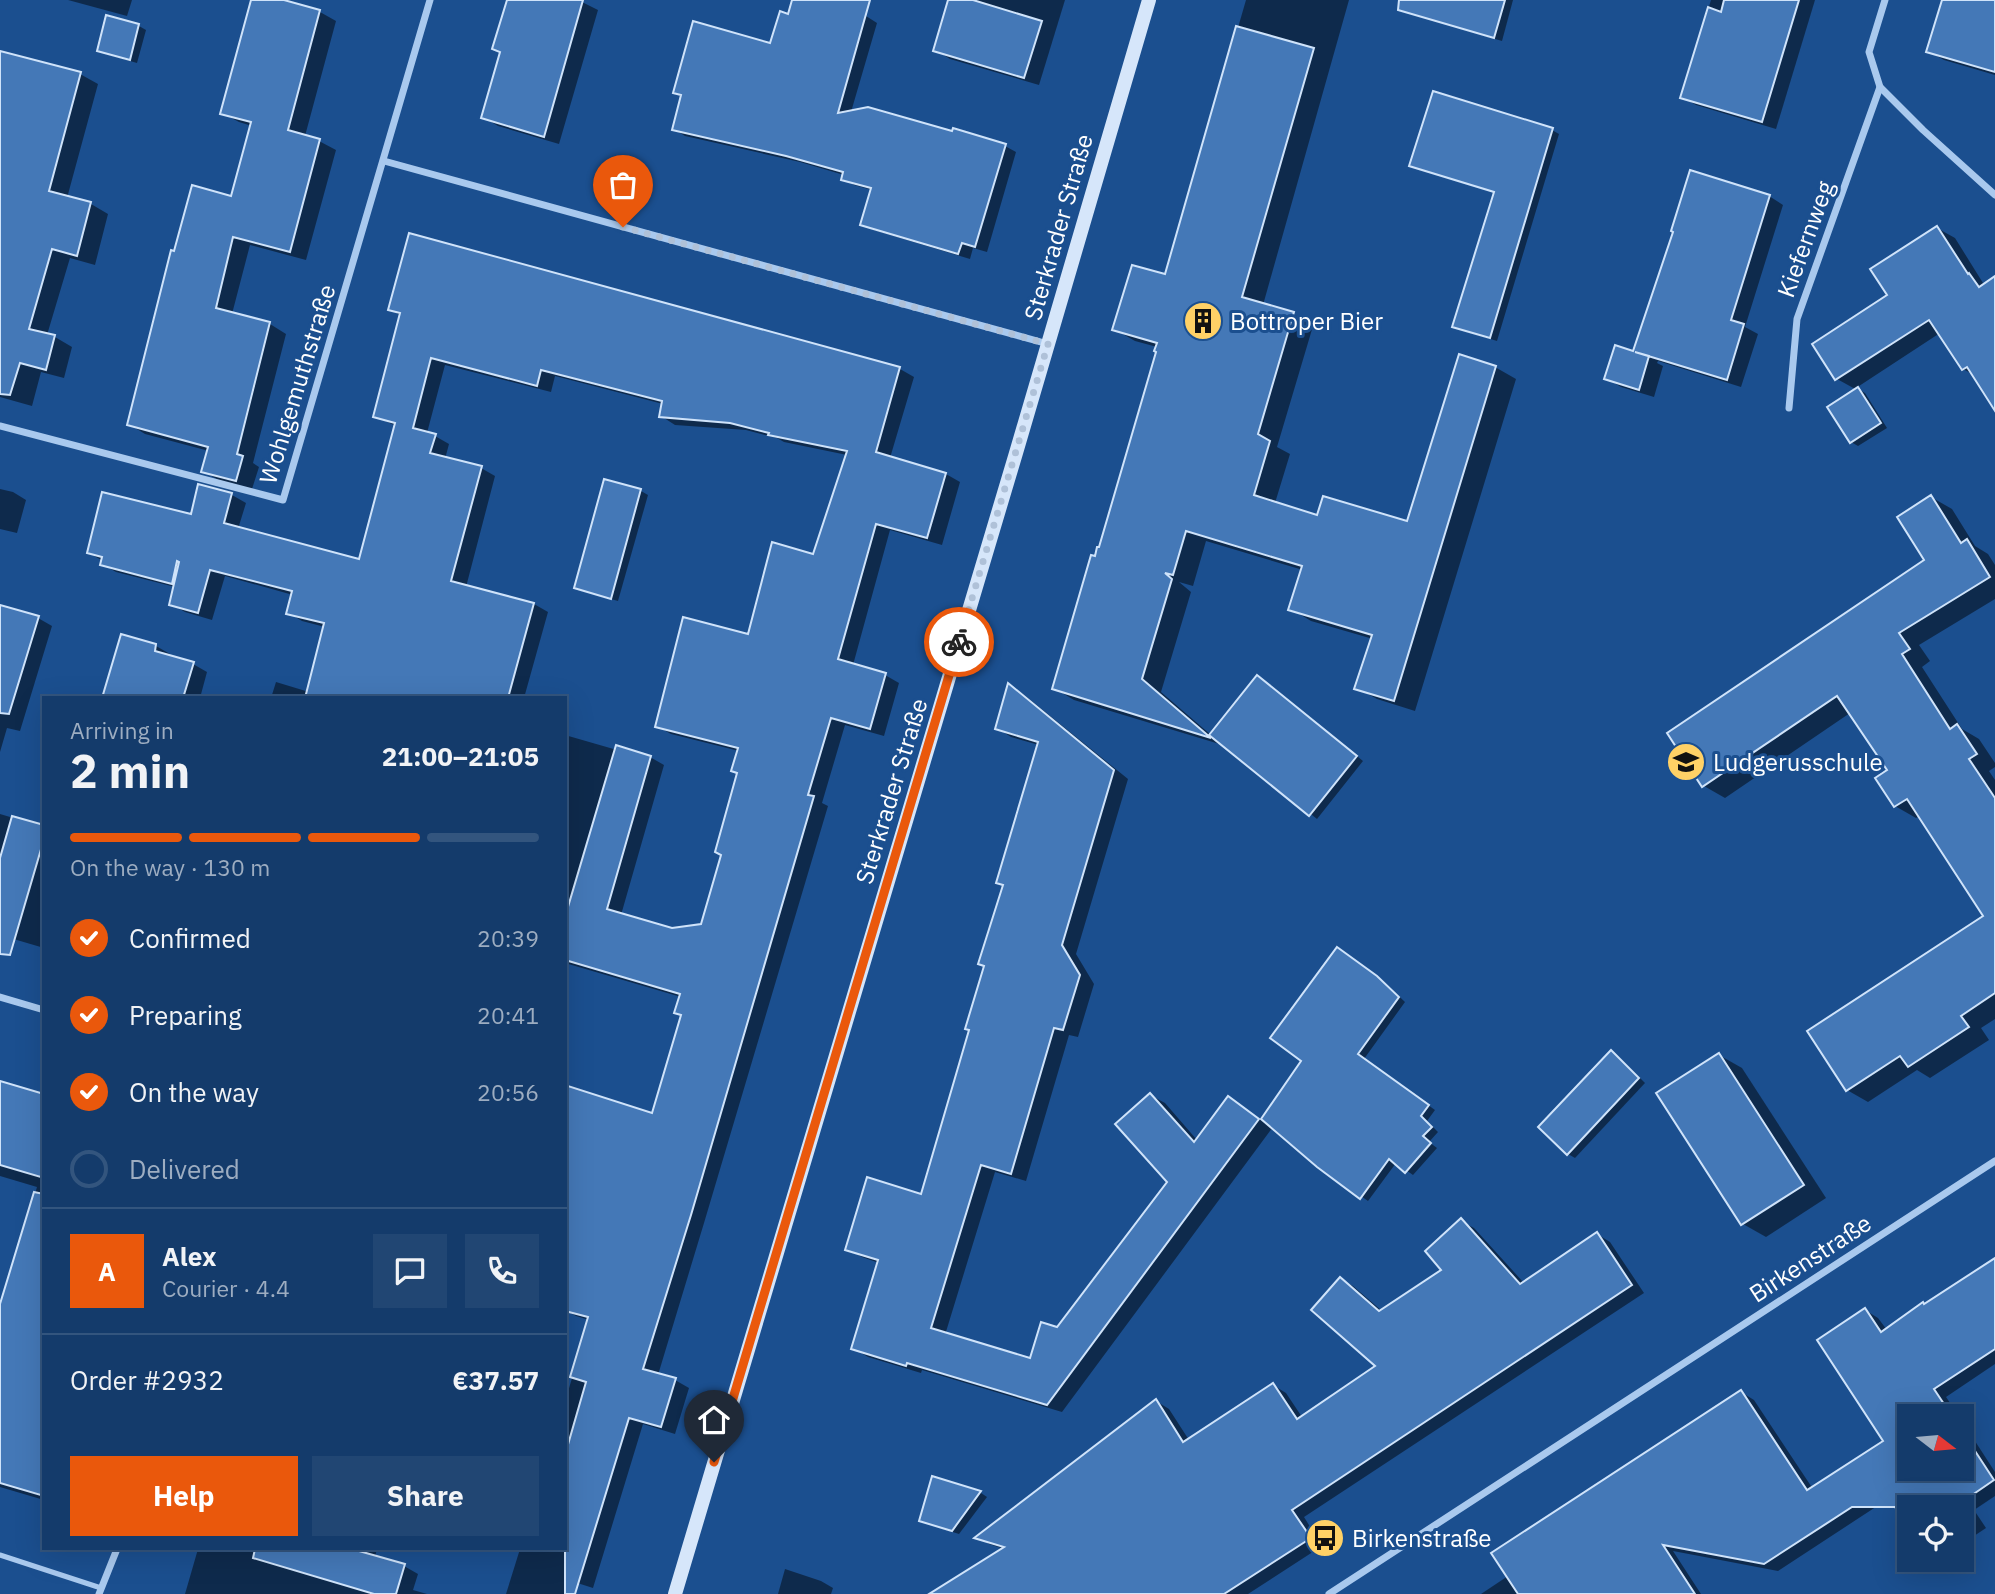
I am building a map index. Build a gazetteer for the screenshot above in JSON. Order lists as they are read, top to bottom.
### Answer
{
  "streets": {
    "main road": ["Sterkrader Straße"],
    "street": ["Kiefernweg", "Wohlgemuthstraße", "Birkenstraße"]
  },
  "places": {
    "building": ["Bottroper Bier"],
    "school or university": ["Ludgerusschule"],
    "bus stop": ["Birkenstraße"]
  },
  "north": "right",
  "page": {
    "heading": ["2 min", "Arriving in", "21:00–21:05"],
    "panel": [
      "Alex",
      "Courier · 4.4",
      "Order #2932",
      "€37.57"
    ],
    "bar": "On the way · 130 m",
    "list": [
      ["Confirmed", "20:39"],
      ["Preparing", "20:41"],
      ["On the way", "20:56"],
      "Delivered"
    ],
    "round": "A",
    "buttons": ["Help", "Share"]
  }
}
